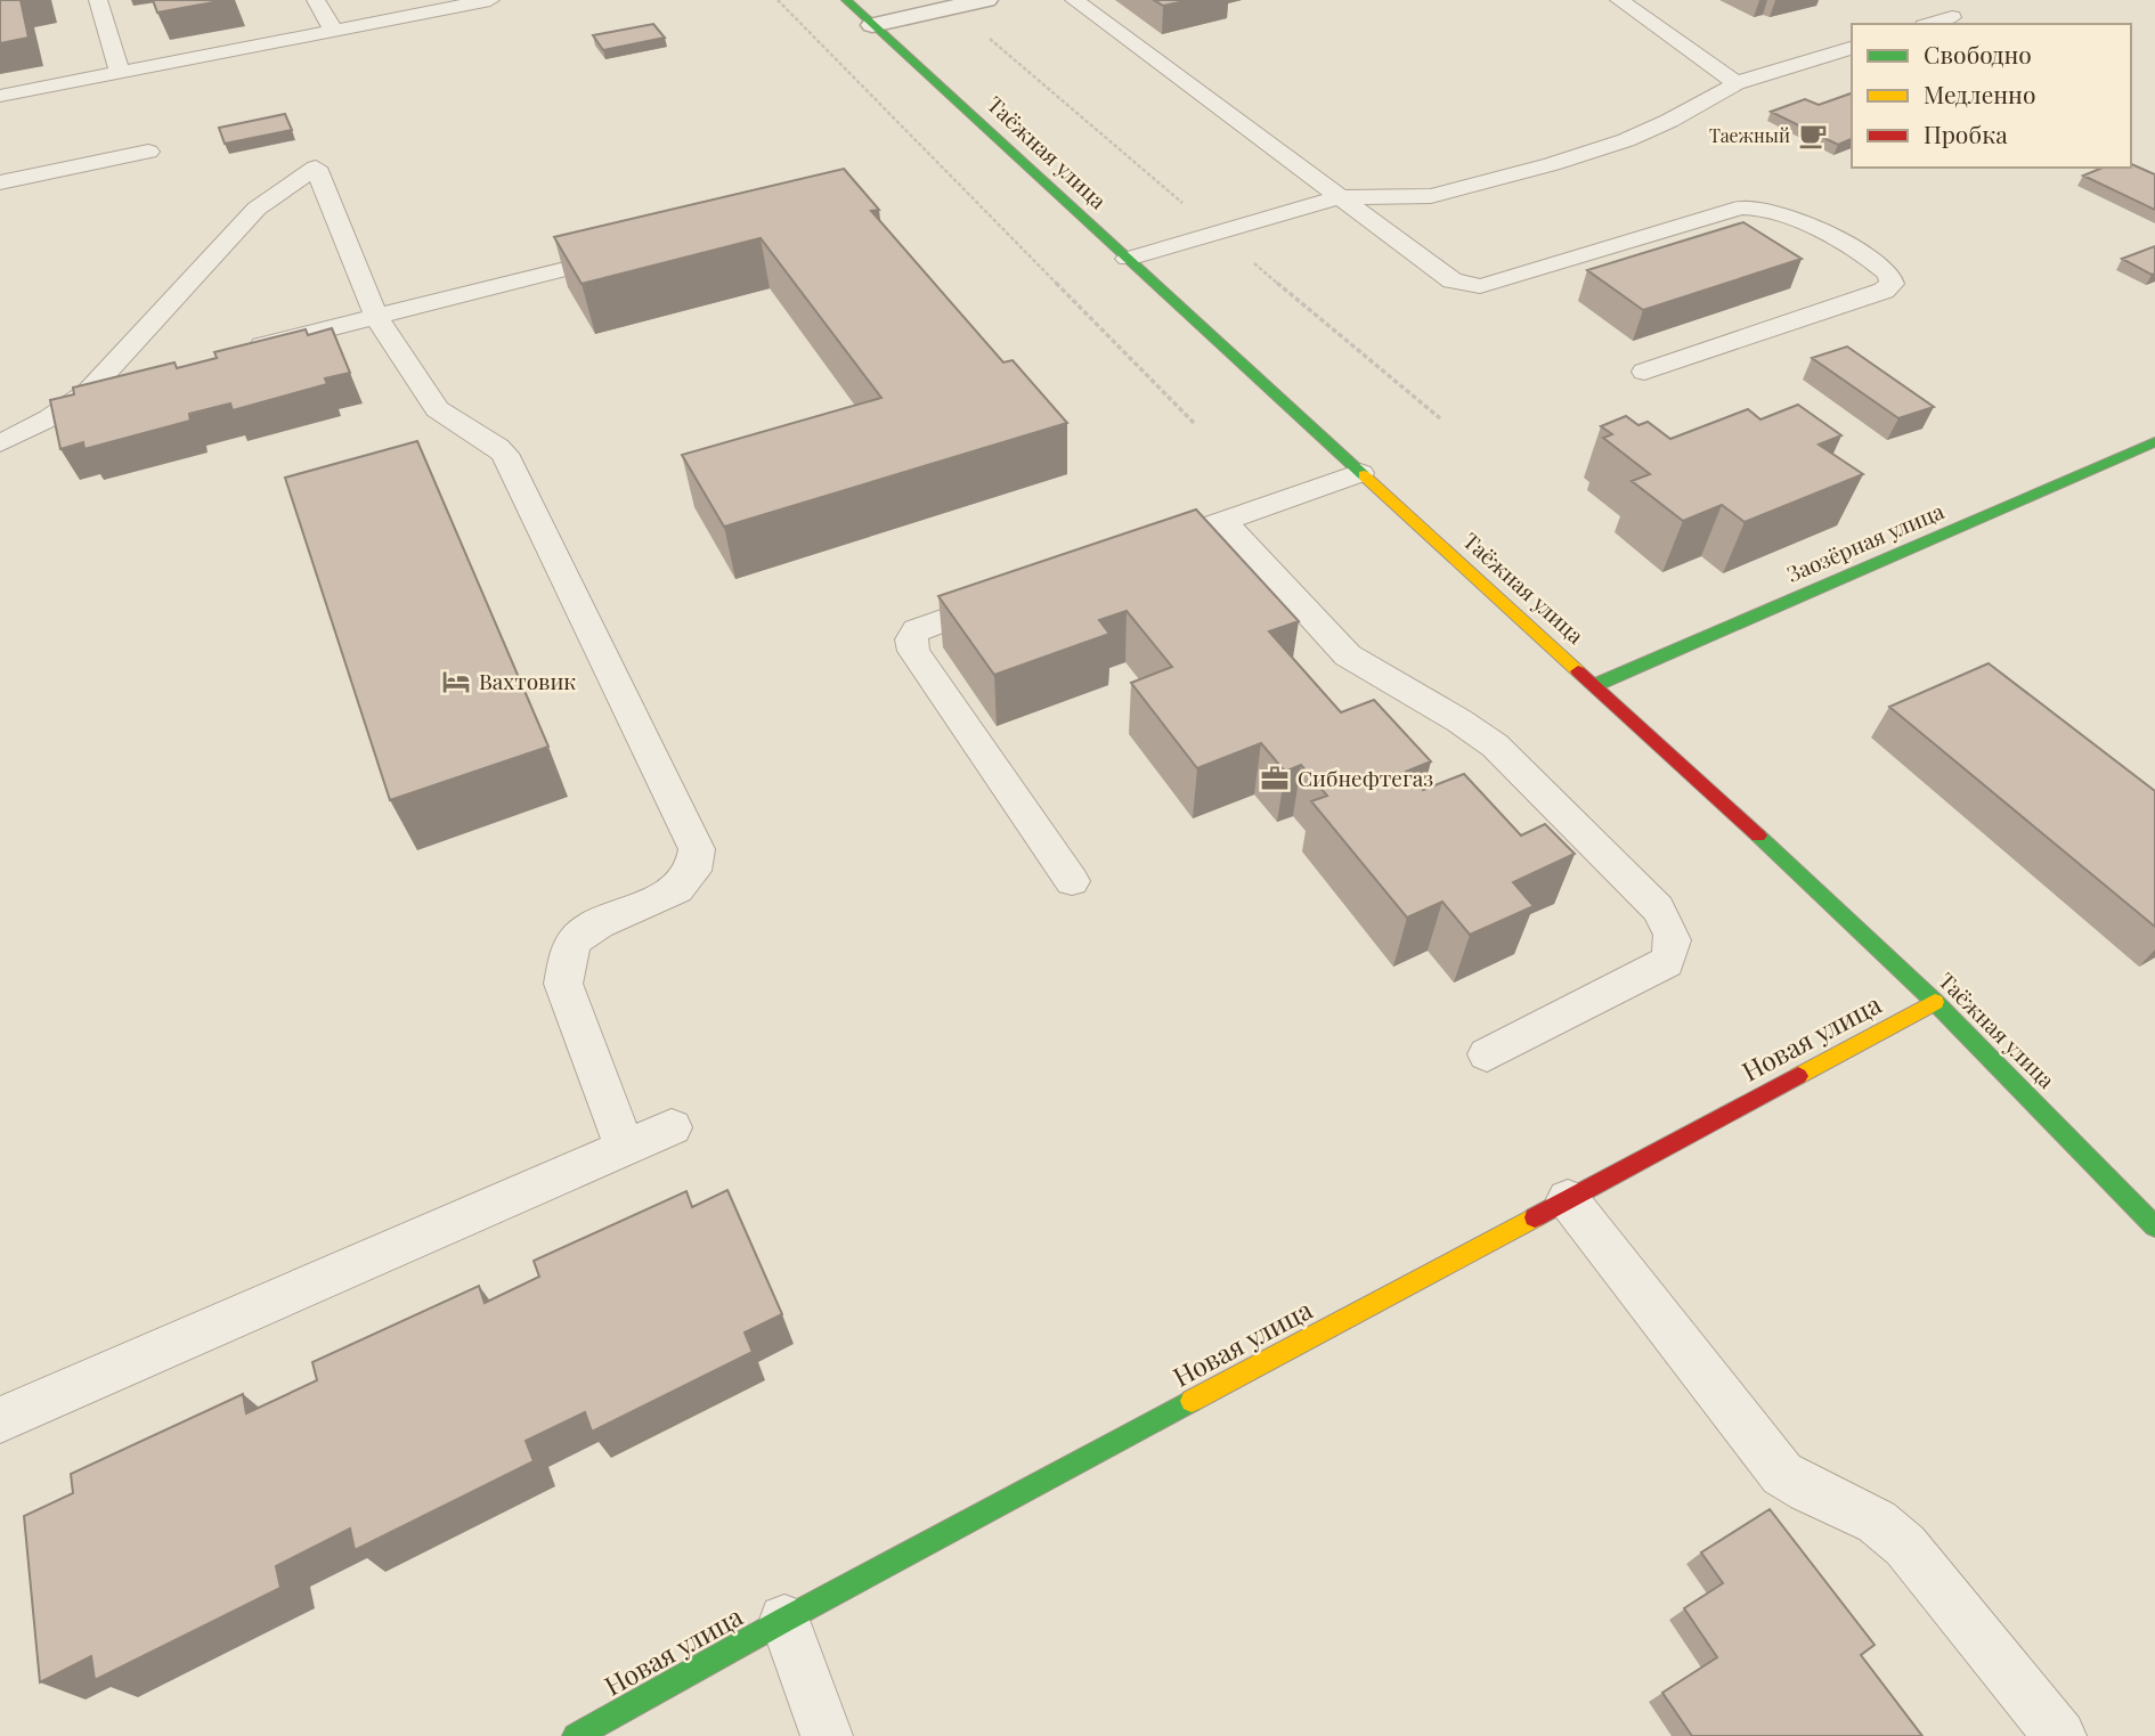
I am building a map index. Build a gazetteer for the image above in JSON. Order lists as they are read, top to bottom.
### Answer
{
  "streets": {
    "street": ["Таёжная улица", "Заозёрная улица", "Новая улица"]
  },
  "crossings": [
    ["Таёжная улица", "Заозёрная улица"],
    ["Таёжная улица", "Новая улица"]
  ],
  "places": {
    "cafe": ["Таежный"],
    "hotel": ["Вахтовик"],
    "office": ["Сибнефтегаз"]
  },
  "legend": ["Свободно", "Медленно", "Пробка"]
}
